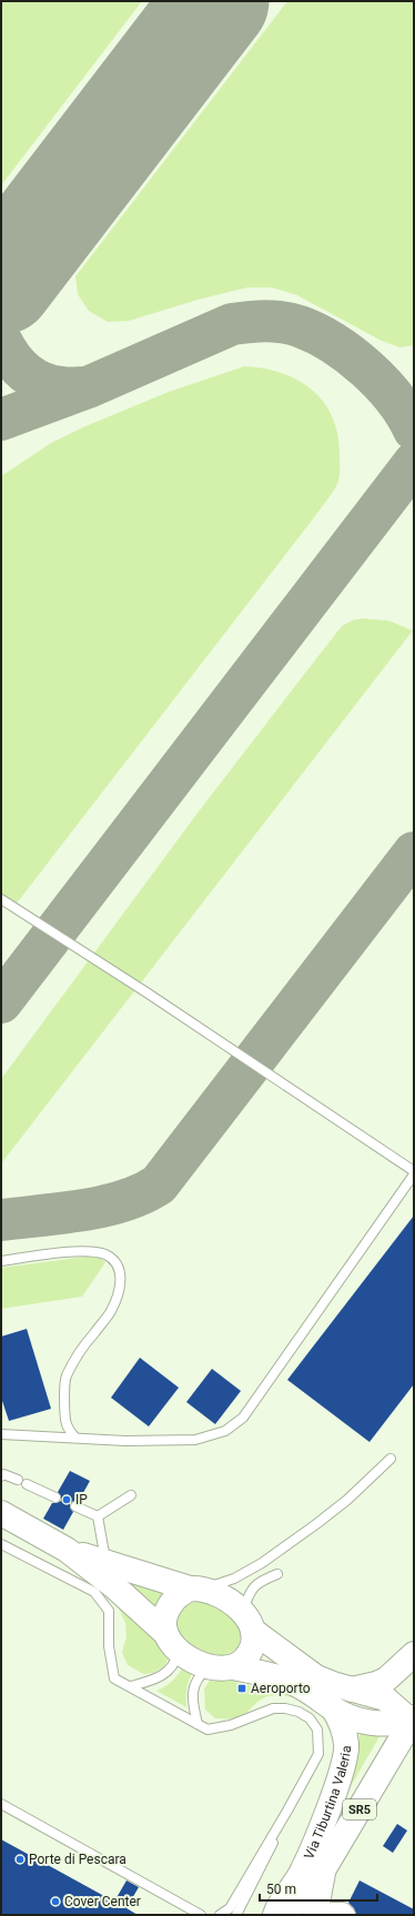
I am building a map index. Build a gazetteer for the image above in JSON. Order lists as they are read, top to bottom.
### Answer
{
  "streets": {
    "street": ["Via Tiburtina Valeria", "SR5"]
  },
  "crossings": [
    ["Via Tiburtina Valeria", "SR5"]
  ],
  "places": {
    "other": ["IP", "Porte di Pescara", "Cover Center"],
    "transit": ["Aeroporto"]
  },
  "scale_bar": "50 m"
}
